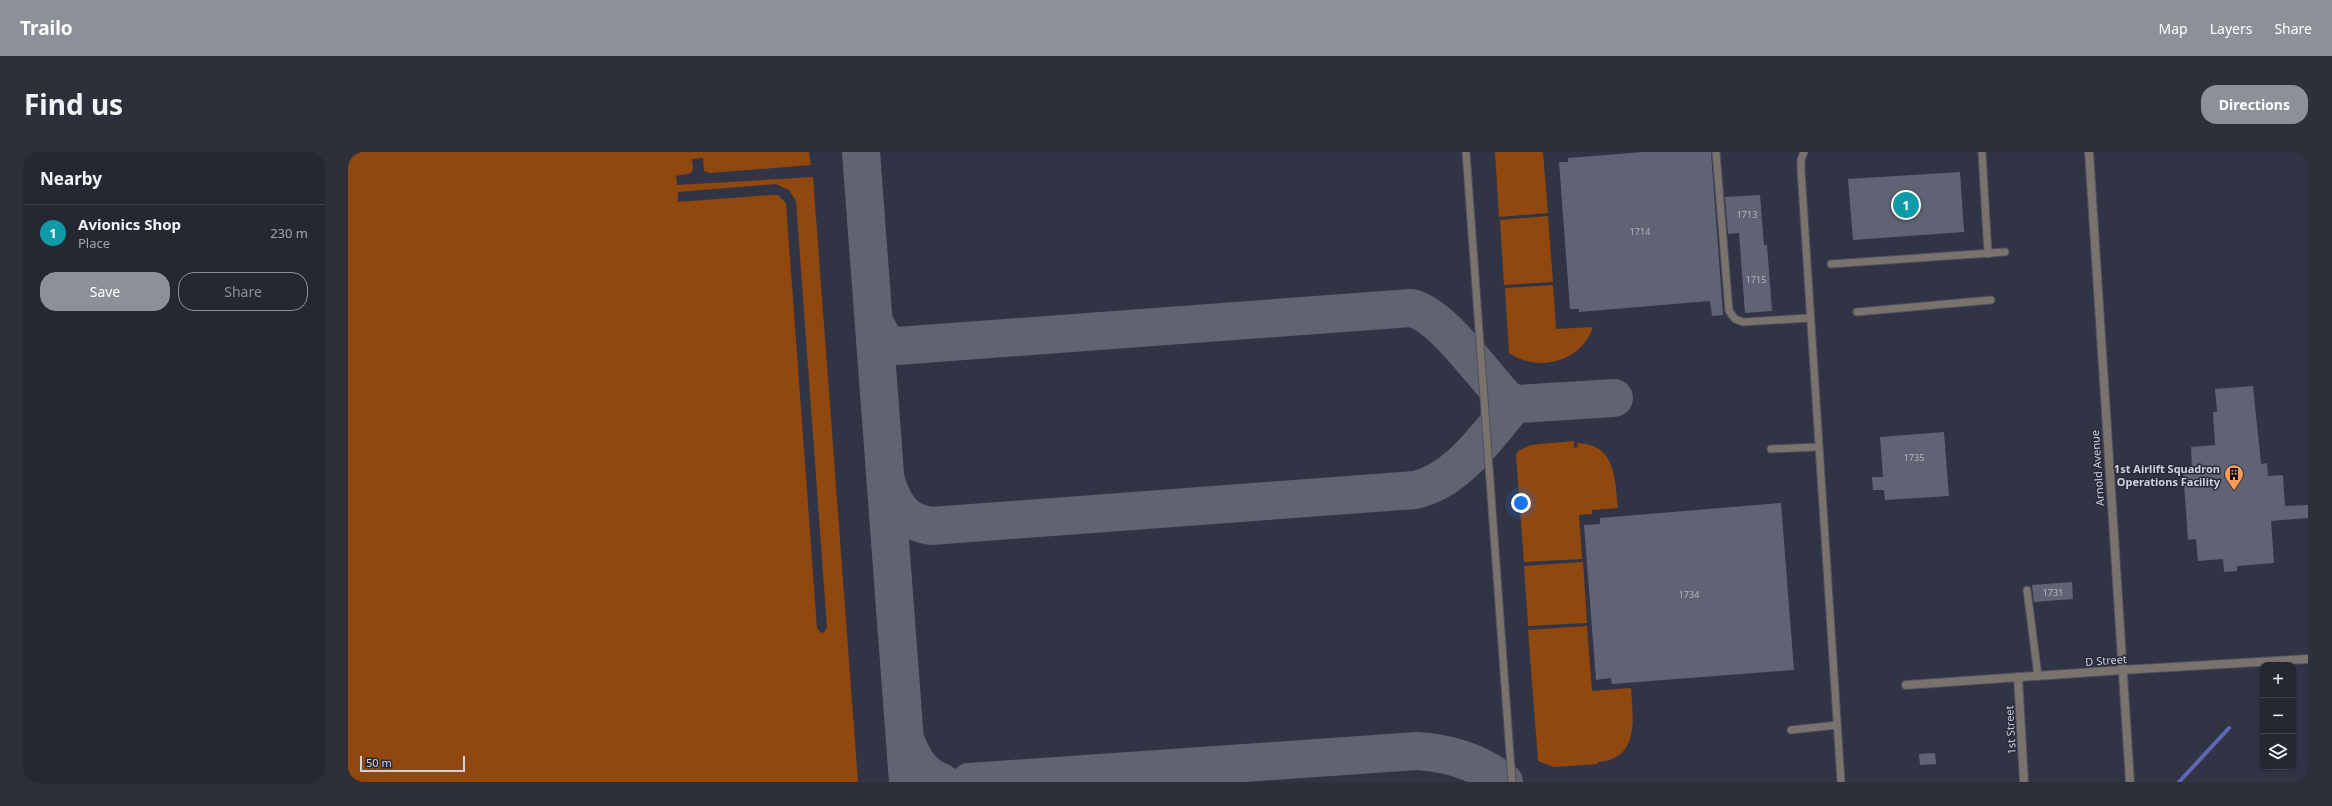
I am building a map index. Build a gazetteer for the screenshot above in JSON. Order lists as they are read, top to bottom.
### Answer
{
  "streets": {
    "street": ["Arnold Avenue", "D Street", "1st Street"]
  },
  "crossings": [
    ["Arnold Avenue", "D Street"],
    ["D Street", "1st Street"]
  ],
  "places": {
    "building": ["1st Airlift Squadron Operations Facility"]
  },
  "house_numbers": [
    "1713",
    "1714",
    "1715",
    "1735",
    "1731",
    "1734"
  ],
  "scale_bar": "50 m",
  "page": {
    "header": "Trailo",
    "nav": ["Map", "Layers", "Share"],
    "title": "Find us",
    "buttons": [
      "Directions",
      ["Save", "Share"]
    ],
    "heading": "Nearby",
    "pins": "1",
    "list": [
      {
        "mark": "1",
        "name": "Avionics Shop",
        "note": "Place",
        "value": "230 m"
      }
    ],
    "map_buttons": ["+", "−"],
    "scale": "50 m"
  }
}
